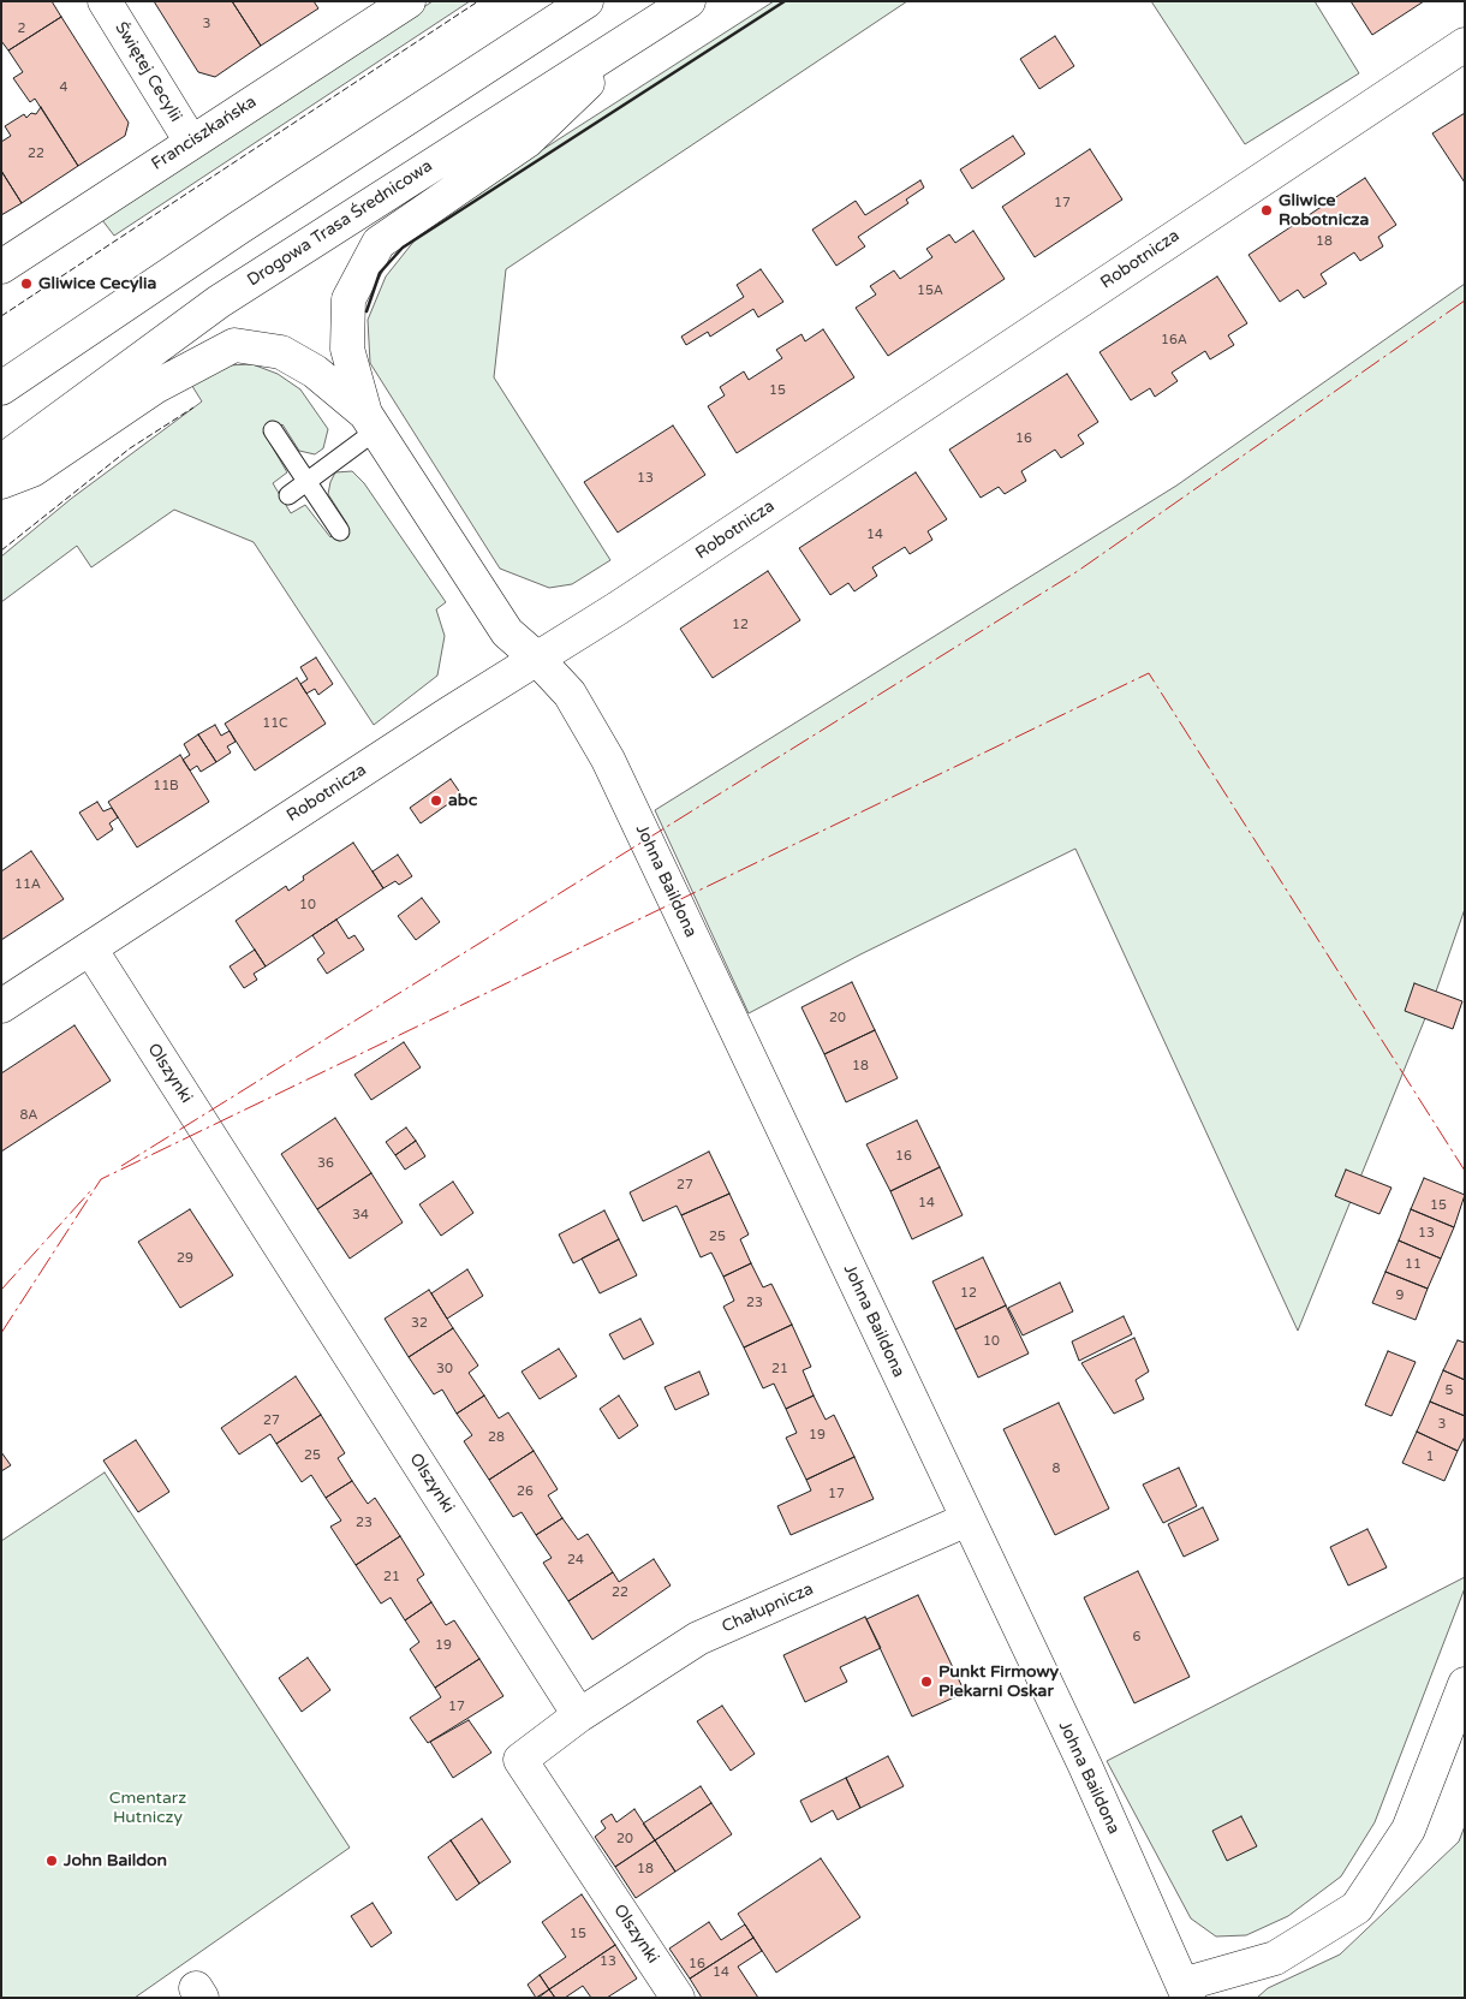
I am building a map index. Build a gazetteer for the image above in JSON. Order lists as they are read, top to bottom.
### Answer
{
  "streets": {
    "street": [
      "Świętej Cecylii",
      "Franciszkańska",
      "Drogowa Trasa Średnicowa",
      "Robotnicza",
      "Johna Baildona",
      "Olszynki",
      "Chałupnicza"
    ]
  },
  "crossings": [
    ["Świętej Cecylii", "Franciszkańska"],
    ["Robotnicza", "Johna Baildona"],
    ["Robotnicza", "Olszynki"],
    ["Johna Baildona", "Chałupnicza"],
    ["Olszynki", "Chałupnicza"]
  ],
  "parks": ["Cmentarz Hutniczy"],
  "places": [
    "Gliwice Robotnicza",
    "Gliwice Cecylia",
    "abc",
    "Punkt Firmowy Piekarni Oskar",
    "John Baildon"
  ],
  "house_numbers": [
    "3",
    "2",
    "4",
    "22",
    "17",
    "18",
    "15A",
    "16A",
    "15",
    "16",
    "13",
    "14",
    "12",
    "11C",
    "11B",
    "11A",
    "10",
    "20",
    "18",
    "8A",
    "16",
    "36",
    "27",
    "14",
    "15",
    "34",
    "13",
    "25",
    "29",
    "11",
    "12",
    "9",
    "23",
    "32",
    "10",
    "30",
    "21",
    "5",
    "27",
    "3",
    "19",
    "28",
    "25",
    "1",
    "8",
    "26",
    "17",
    "23",
    "24",
    "21",
    "22",
    "6",
    "19",
    "17",
    "20",
    "18",
    "15",
    "13",
    "16",
    "14"
  ]
}
